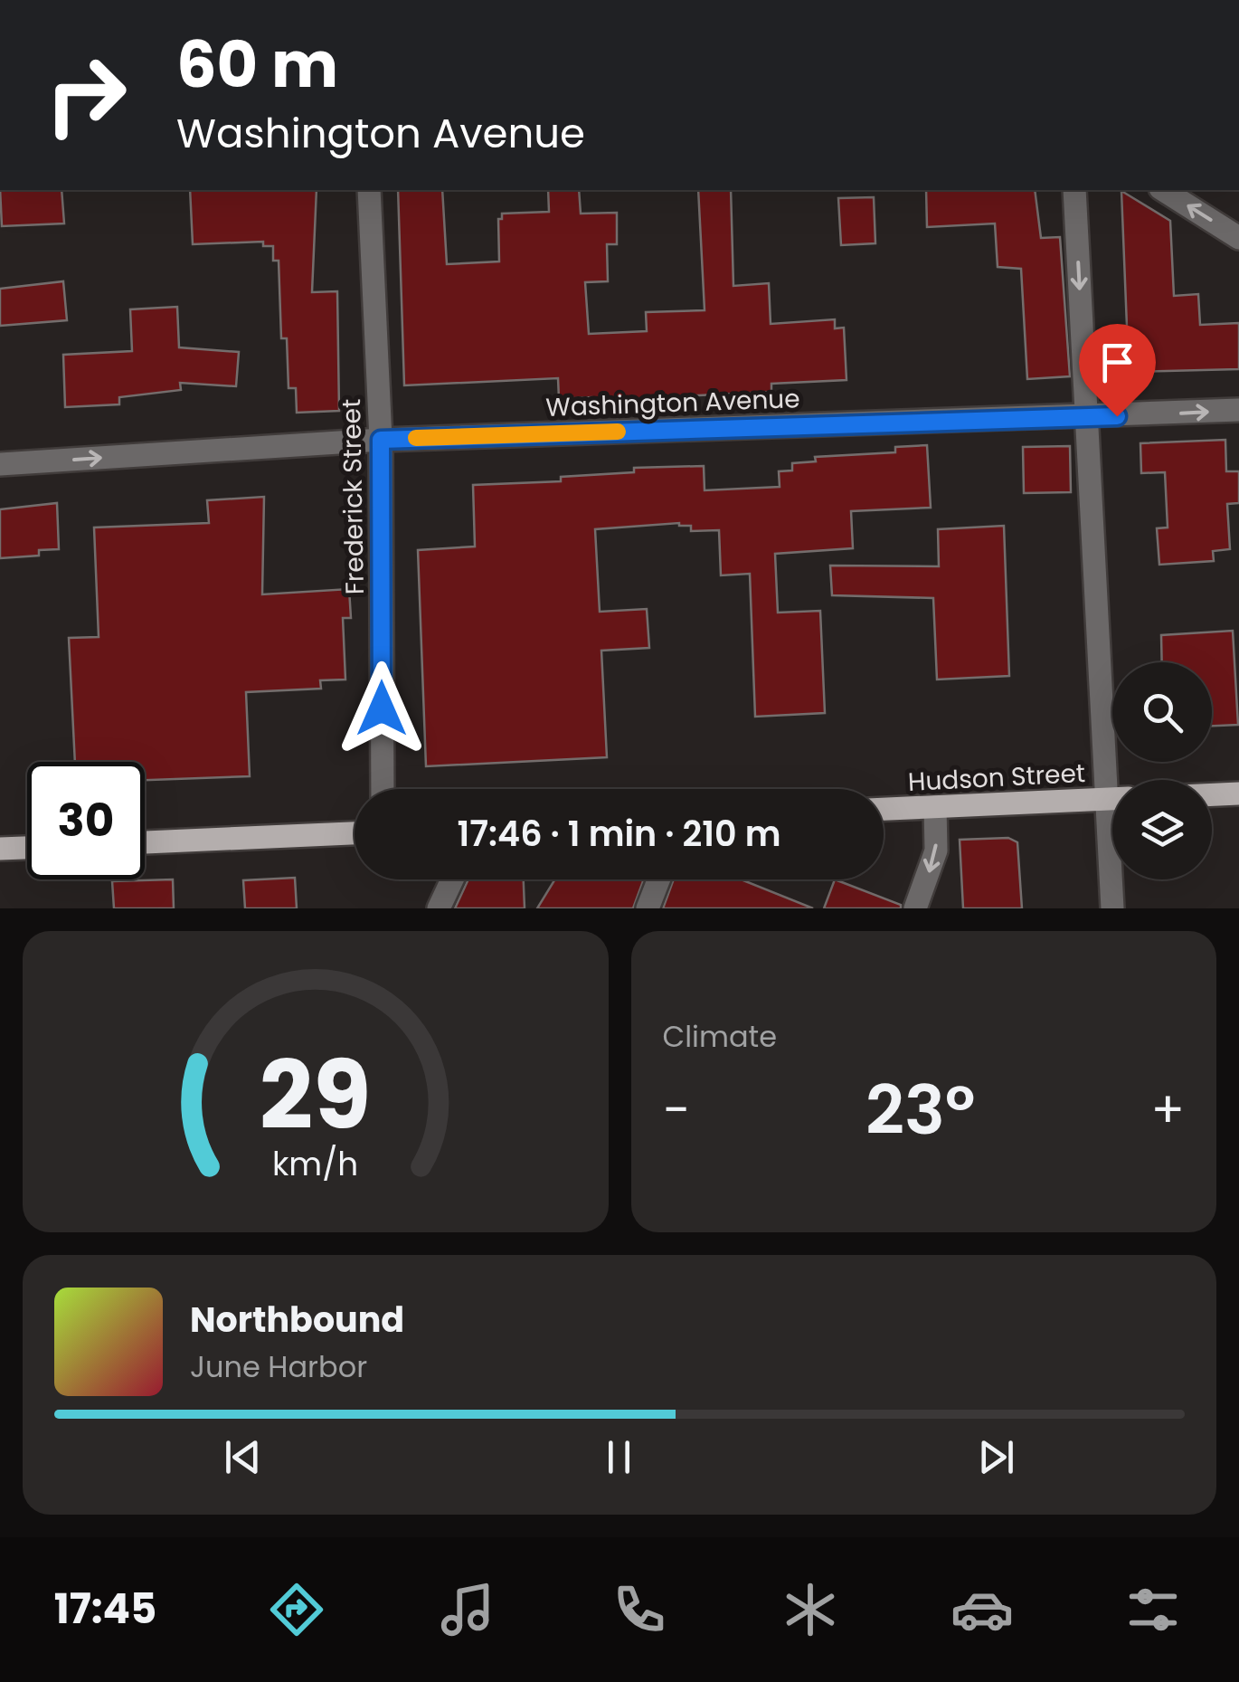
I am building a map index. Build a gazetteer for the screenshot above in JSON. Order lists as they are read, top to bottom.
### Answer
{
  "streets": {
    "main road": ["Hudson Street"],
    "street": ["Washington Avenue", "Frederick Street"]
  },
  "crossings": [
    ["Washington Avenue", "Frederick Street"]
  ],
  "one_way": ["Washington Avenue"],
  "page": {
    "turn": ["60 m", "Washington Avenue"],
    "limit": "30",
    "trip": "17:46 · 1 min · 210 m",
    "tile": "Climate",
    "heat": ["−", "23°", "+"],
    "song": ["Northbound", "June Harbor"],
    "tabs": "17:45",
    "gauge": ["29", "km/h"]
  }
}
